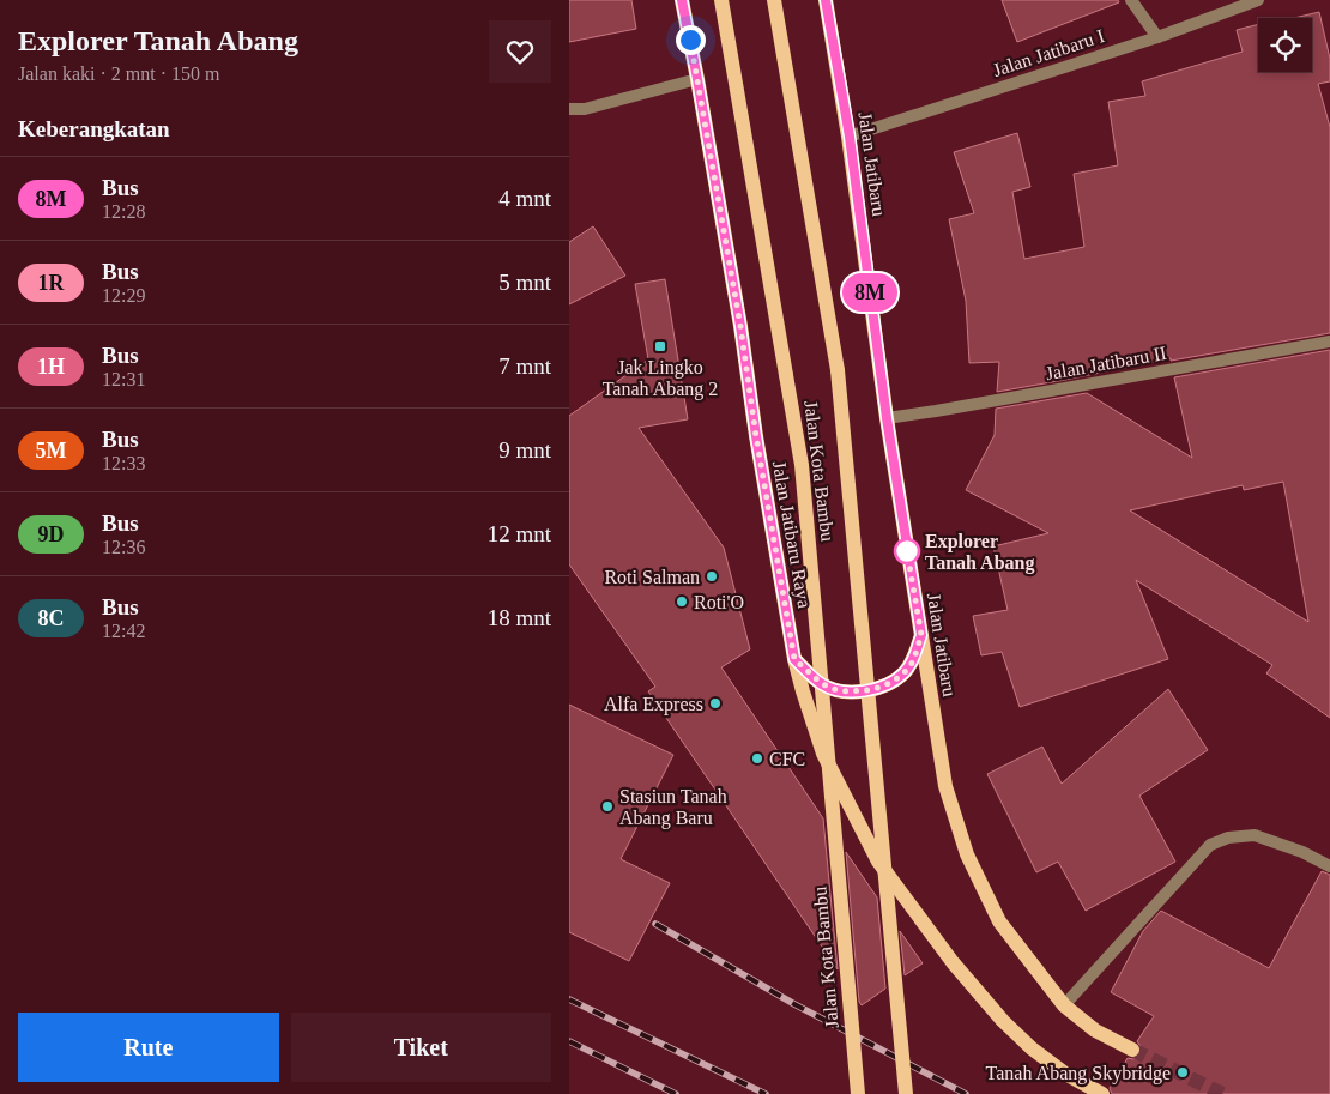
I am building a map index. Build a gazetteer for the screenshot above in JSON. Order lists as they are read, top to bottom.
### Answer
{
  "streets": {
    "main road": ["Jalan Jatibaru", "Jalan Kota Bambu", "Jalan Jatibaru Raya"],
    "street": ["Jalan Jatibaru I", "Jalan Jatibaru II"]
  },
  "crossings": [
    ["Jalan Jatibaru I", "Jalan Jatibaru"],
    ["Jalan Jatibaru", "Jalan Jatibaru II"]
  ],
  "places": {
    "transit": ["Jak Lingko Tanah Abang 2"],
    "other": [
      "Explorer Tanah Abang",
      "Roti Salman",
      "Roti'O",
      "Alfa Express",
      "CFC",
      "Stasiun Tanah Abang Baru",
      "Tanah Abang Skybridge"
    ]
  },
  "lines": ["bus line 8M"],
  "page": {
    "heading": [
      ["Explorer Tanah Abang", "Jalan kaki · 2 mnt · 150 m"],
      "Keberangkatan"
    ],
    "on_map": "8M",
    "list": [
      {
        "mark": "8M",
        "name": "Bus",
        "note": "12:28",
        "value": "4 mnt"
      },
      {
        "mark": "1R",
        "name": "Bus",
        "note": "12:29",
        "value": "5 mnt"
      },
      {
        "mark": "1H",
        "name": "Bus",
        "note": "12:31",
        "value": "7 mnt"
      },
      {
        "mark": "5M",
        "name": "Bus",
        "note": "12:33",
        "value": "9 mnt"
      },
      {
        "mark": "9D",
        "name": "Bus",
        "note": "12:36",
        "value": "12 mnt"
      },
      {
        "mark": "8C",
        "name": "Bus",
        "note": "12:42",
        "value": "18 mnt"
      }
    ],
    "buttons": ["Rute", "Tiket"]
  }
}
